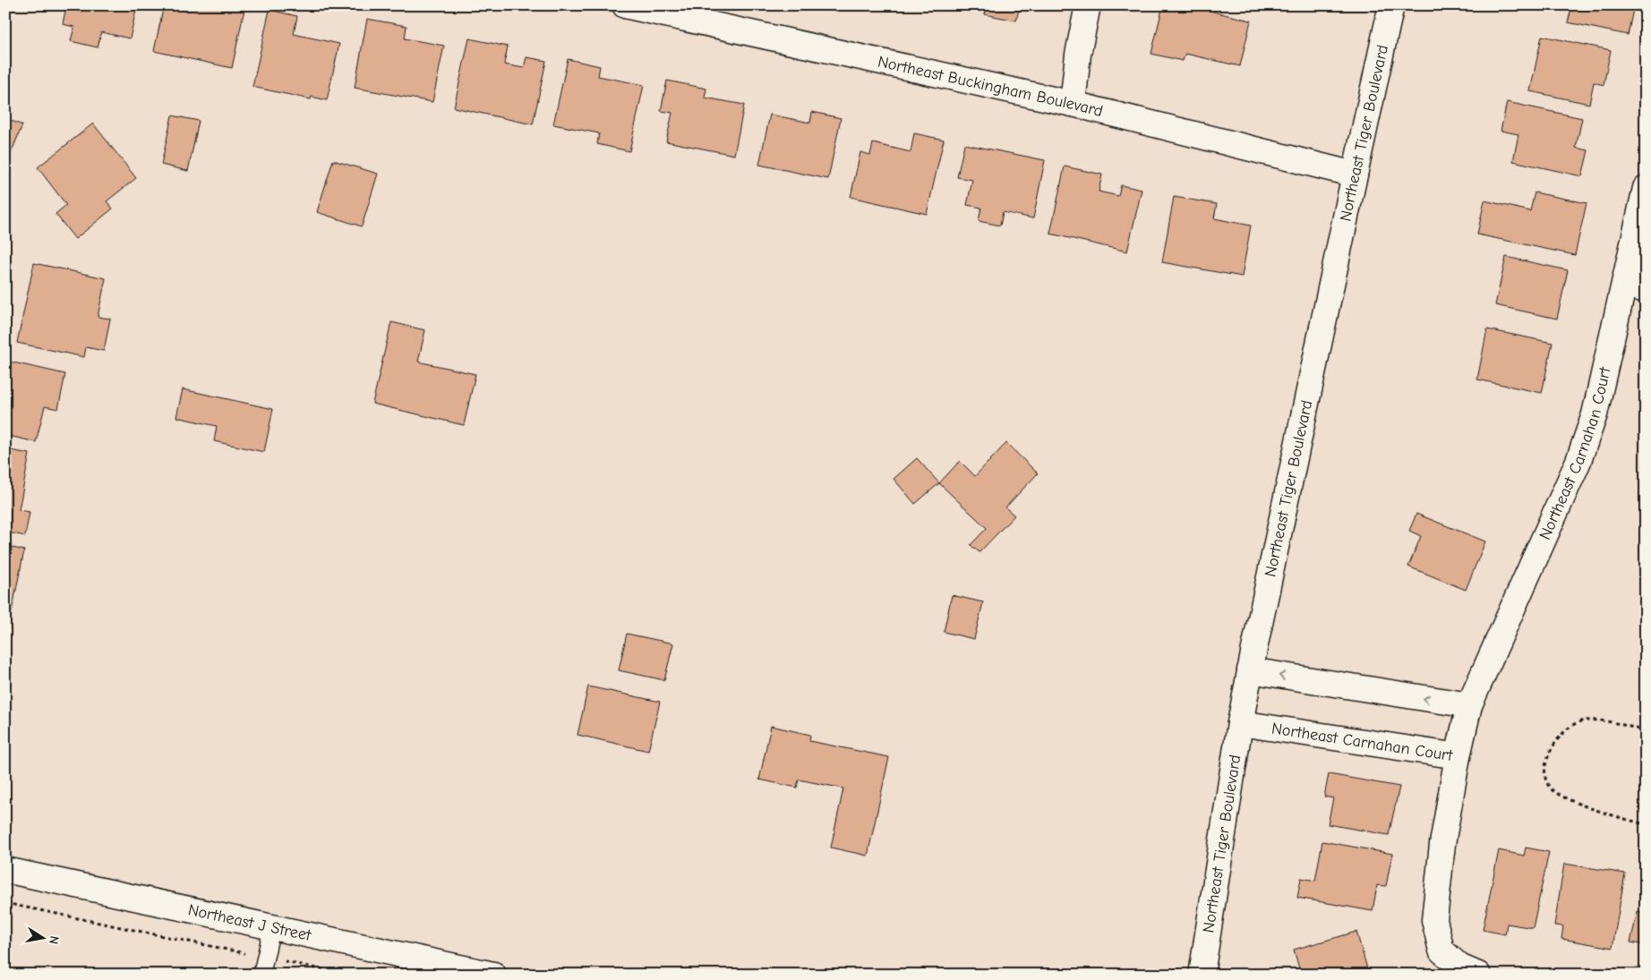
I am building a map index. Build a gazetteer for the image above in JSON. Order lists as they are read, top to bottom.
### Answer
{
  "streets": {
    "street": [
      "Northeast Buckingham Boulevard",
      "Northeast Tiger Boulevard",
      "Northeast Carnahan Court",
      "Northeast J Street"
    ]
  },
  "crossings": [
    ["Northeast Buckingham Boulevard", "Northeast Tiger Boulevard"],
    ["Northeast Tiger Boulevard", "Northeast Carnahan Court"]
  ],
  "north": "right"
}
